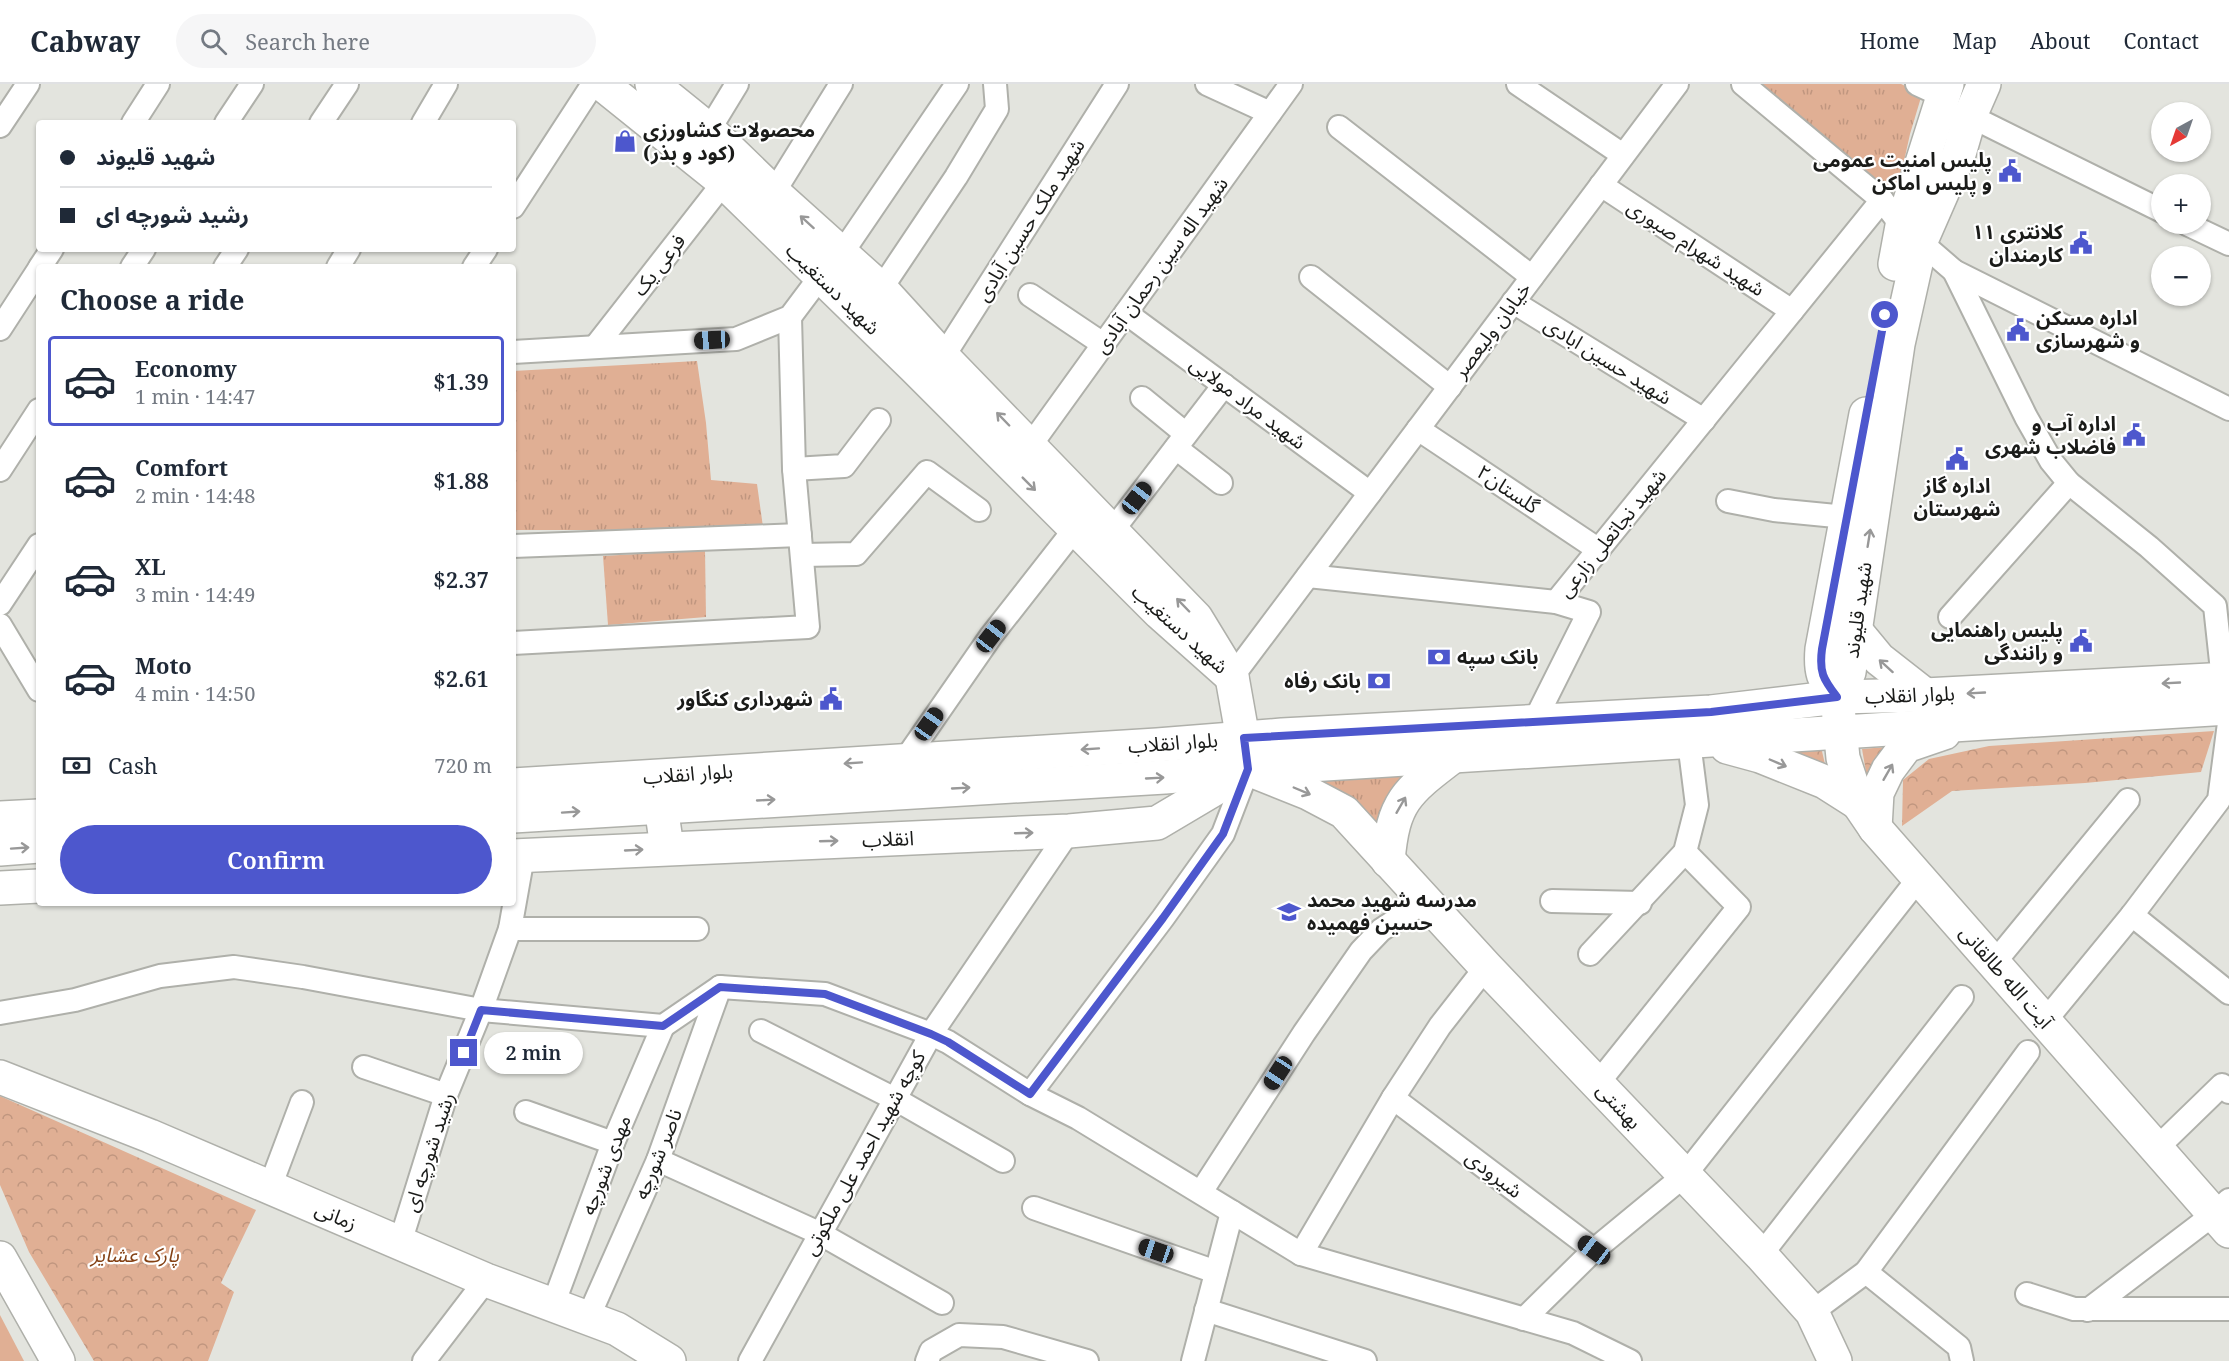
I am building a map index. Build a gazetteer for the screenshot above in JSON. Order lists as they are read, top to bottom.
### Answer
{
  "streets": {
    "main road": [
      "شهید دستغیب",
      "شهید قلیوند",
      "بلوار انقلاب",
      "انقلاب",
      "آیت الله طالقانی",
      "بهشتی",
      "زمانی"
    ],
    "street": [
      "شهید ملک حسین آبادی",
      "شهید شهرام صبوری",
      "فرعی یک",
      "شهید اله سین رحمان آبادی",
      "خیابان ولیعصر",
      "شهید حسین ابادی",
      "شهید مراد مولایی",
      "گلستان۲",
      "شهید نجاتعلی زارعی",
      "رشید شورچه ای",
      "کوچه شهید احمد علی ملکوتی",
      "ناصر شورچه",
      "مهدی شورچه",
      "شیرودی"
    ]
  },
  "crossings": [
    ["شهید ملک حسین آبادی", "شهید دستغیب"],
    ["شهید شهرام صبوری", "خیابان ولیعصر"],
    ["شهید شهرام صبوری", "شهید نجاتعلی زارعی"],
    ["فرعی یک", "شهید دستغیب"],
    ["شهید اله سین رحمان آبادی", "شهید دستغیب"],
    ["شهید اله سین رحمان آبادی", "شهید مراد مولایی"],
    ["خیابان ولیعصر", "شهید حسین ابادی"],
    ["خیابان ولیعصر", "شهید مراد مولایی"],
    ["خیابان ولیعصر", "گلستان۲"],
    ["خیابان ولیعصر", "شهید نجاتعلی زارعی"],
    ["شهید حسین ابادی", "شهید نجاتعلی زارعی"],
    ["گلستان۲", "شهید نجاتعلی زارعی"],
    ["شهید قلیوند", "بلوار انقلاب"],
    ["شهید قلیوند", "آیت الله طالقانی"],
    ["بلوار انقلاب", "انقلاب"],
    ["بلوار انقلاب", "آیت الله طالقانی"],
    ["بلوار انقلاب", "بهشتی"],
    ["انقلاب", "بهشتی"],
    ["انقلاب", "رشید شورچه ای"],
    ["انقلاب", "کوچه شهید احمد علی ملکوتی"],
    ["رشید شورچه ای", "زمانی"],
    ["ناصر شورچه", "زمانی"],
    ["مهدی شورچه", "زمانی"]
  ],
  "one_way": ["انقلاب"],
  "parks": ["پارک عشایر"],
  "places": {
    "shop": ["محصولات کشاورزی (کود و بذر)"],
    "public building": [
      "پلیس امنیت عمومی و پلیس اماکن",
      "کلانتری ۱۱ کارمندان",
      "اداره مسکن و شهرسازی",
      "اداره آب و فاضلاب شهری",
      "اداره گاز شهرستان",
      "پلیس راهنمایی و رانندگی",
      "شهرداری کنگاور"
    ],
    "bank": ["بانک سپه", "بانک رفاه"],
    "school or university": ["مدرسه شهید محمد حسین فهمیده"]
  },
  "north": "bottom left",
  "page": {
    "header": "Cabway",
    "search": "Search here",
    "nav": [
      "Home",
      "Map",
      "About",
      "Contact"
    ],
    "map_buttons": ["+", "−"],
    "banner": ["شهید قلیوند", "رشید شورچه ای"],
    "heading": "Choose a ride",
    "list": [
      {
        "name": "Economy",
        "note": "1 min · 14:47",
        "value": "$1.39"
      },
      {
        "name": "Comfort",
        "note": "2 min · 14:48",
        "value": "$1.88"
      },
      {
        "name": "XL",
        "note": "3 min · 14:49",
        "value": "$2.37"
      },
      {
        "name": "Moto",
        "note": "4 min · 14:50",
        "value": "$2.61"
      }
    ],
    "pay": ["Cash", "720 m"],
    "buttons": "Confirm",
    "bubble": "2 min"
  }
}
